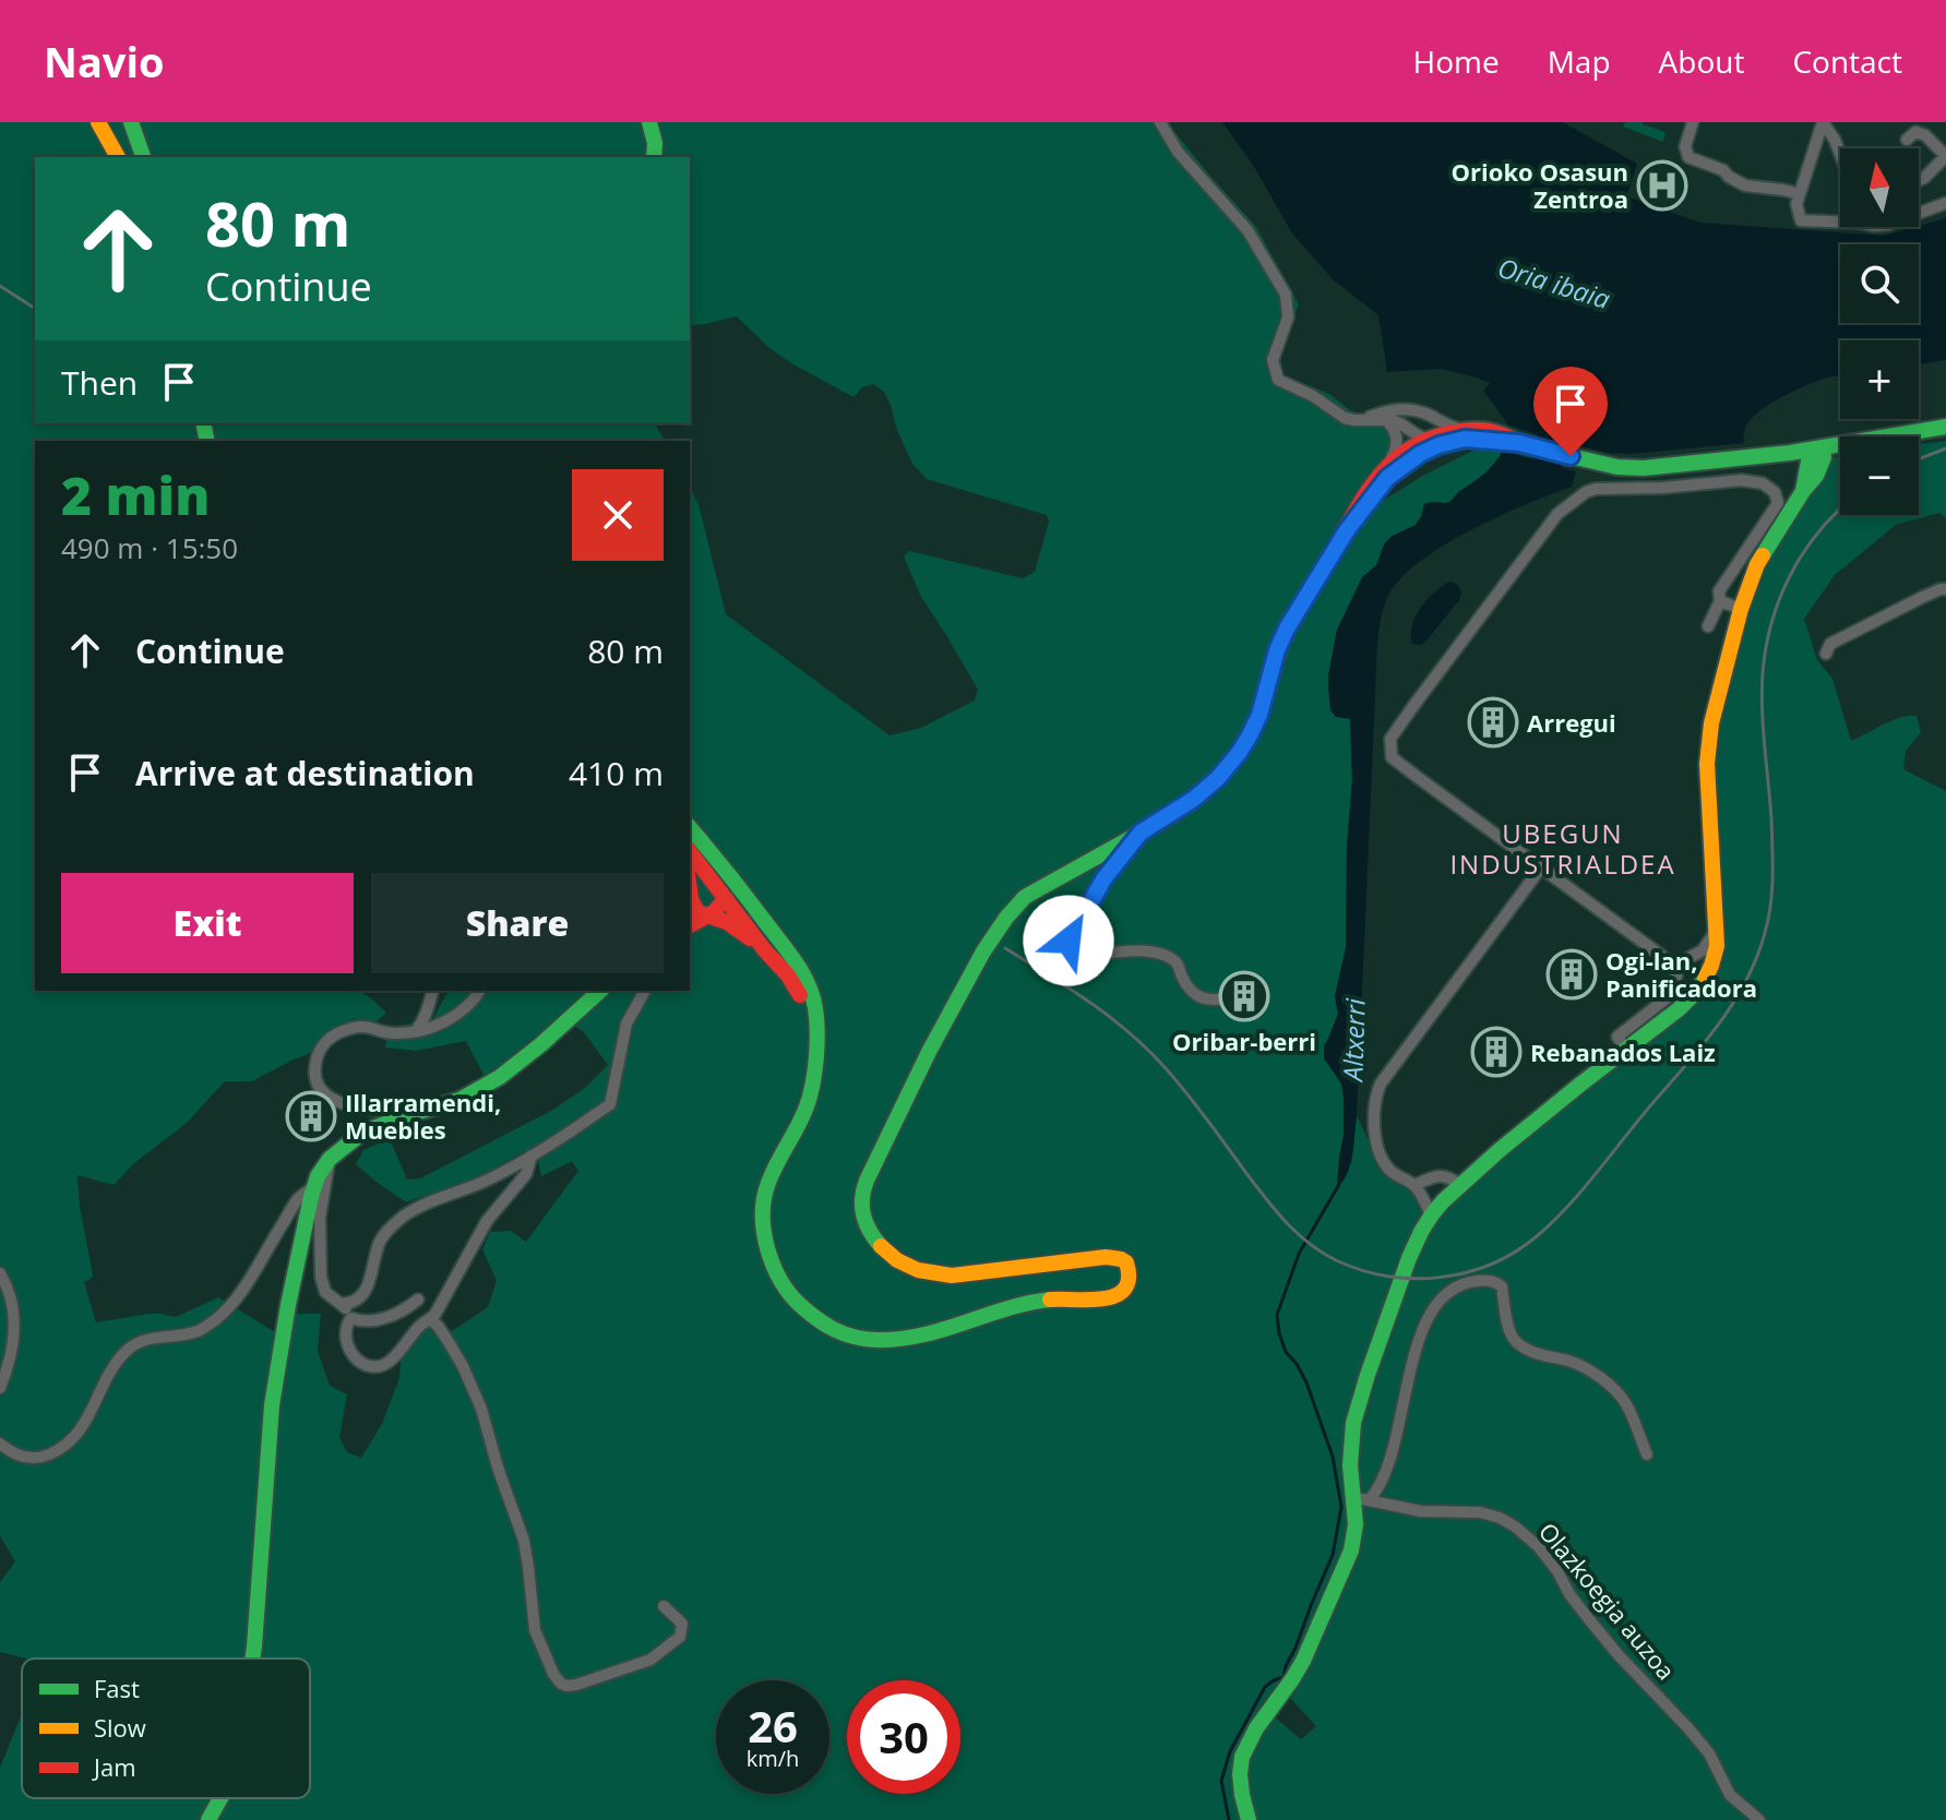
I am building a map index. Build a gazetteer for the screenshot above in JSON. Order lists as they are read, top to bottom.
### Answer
{
  "streets": {
    "street": ["Olazkoegia auzoa"]
  },
  "districts": ["UBEGUN INDUSTRIALDEA"],
  "water": ["Oria ibaia", "Altxerri"],
  "places": {
    "hospital": ["Orioko Osasun Zentroa"],
    "building": [
      "Arregui",
      "Ogi-lan, Panificadora",
      "Oribar-berri",
      "Rebanados Laiz",
      "Illarramendi, Muebles"
    ]
  },
  "legend": ["Fast", "Slow", "Jam"],
  "north": "top",
  "page": {
    "header": "Navio",
    "nav": [
      "Home",
      "Map",
      "About",
      "Contact"
    ],
    "map_buttons": ["+", "−"],
    "turn": ["80 m", "Continue"],
    "then": "Then",
    "heading": ["2 min", "490 m · 15:50"],
    "list": [
      {
        "name": "Continue",
        "value": "80 m"
      },
      {
        "name": "Arrive at destination",
        "value": "410 m"
      }
    ],
    "buttons": ["Exit", "Share"],
    "speed": "26 km/h",
    "limit": "30"
  }
}
